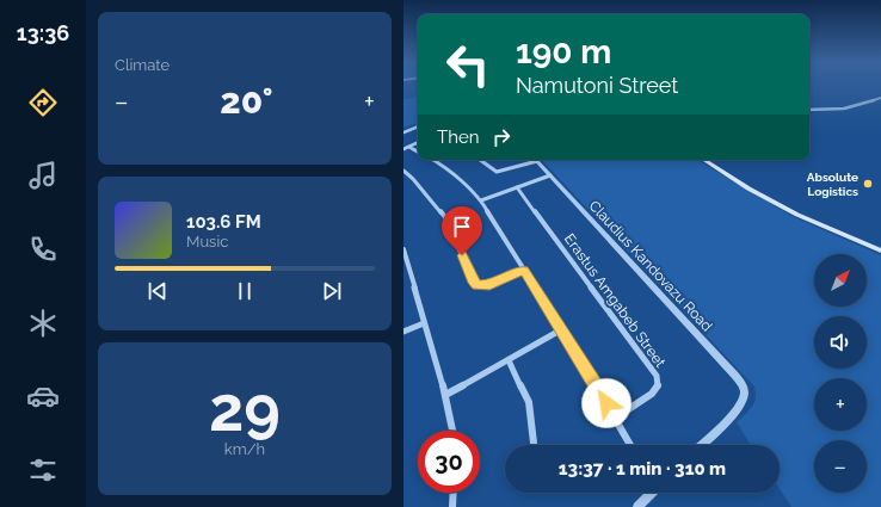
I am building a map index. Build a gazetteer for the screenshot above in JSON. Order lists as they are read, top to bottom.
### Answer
{
  "streets": {
    "street": ["Claudius Kandovazu Road", "Erastus Amgabeb Street"]
  },
  "places": ["Absolute Logistics"],
  "north": "top right",
  "page": {
    "tabs": "13:36",
    "tile": [
      "Climate",
      ["29", "km/h"]
    ],
    "turn": ["190 m", "Namutoni Street"],
    "heat": ["−", "20°", "+"],
    "then": "Then",
    "song": ["103.6 FM", "Music"],
    "map_buttons": ["+", "−"],
    "limit": "30",
    "trip": "13:37 · 1 min · 310 m"
  }
}
